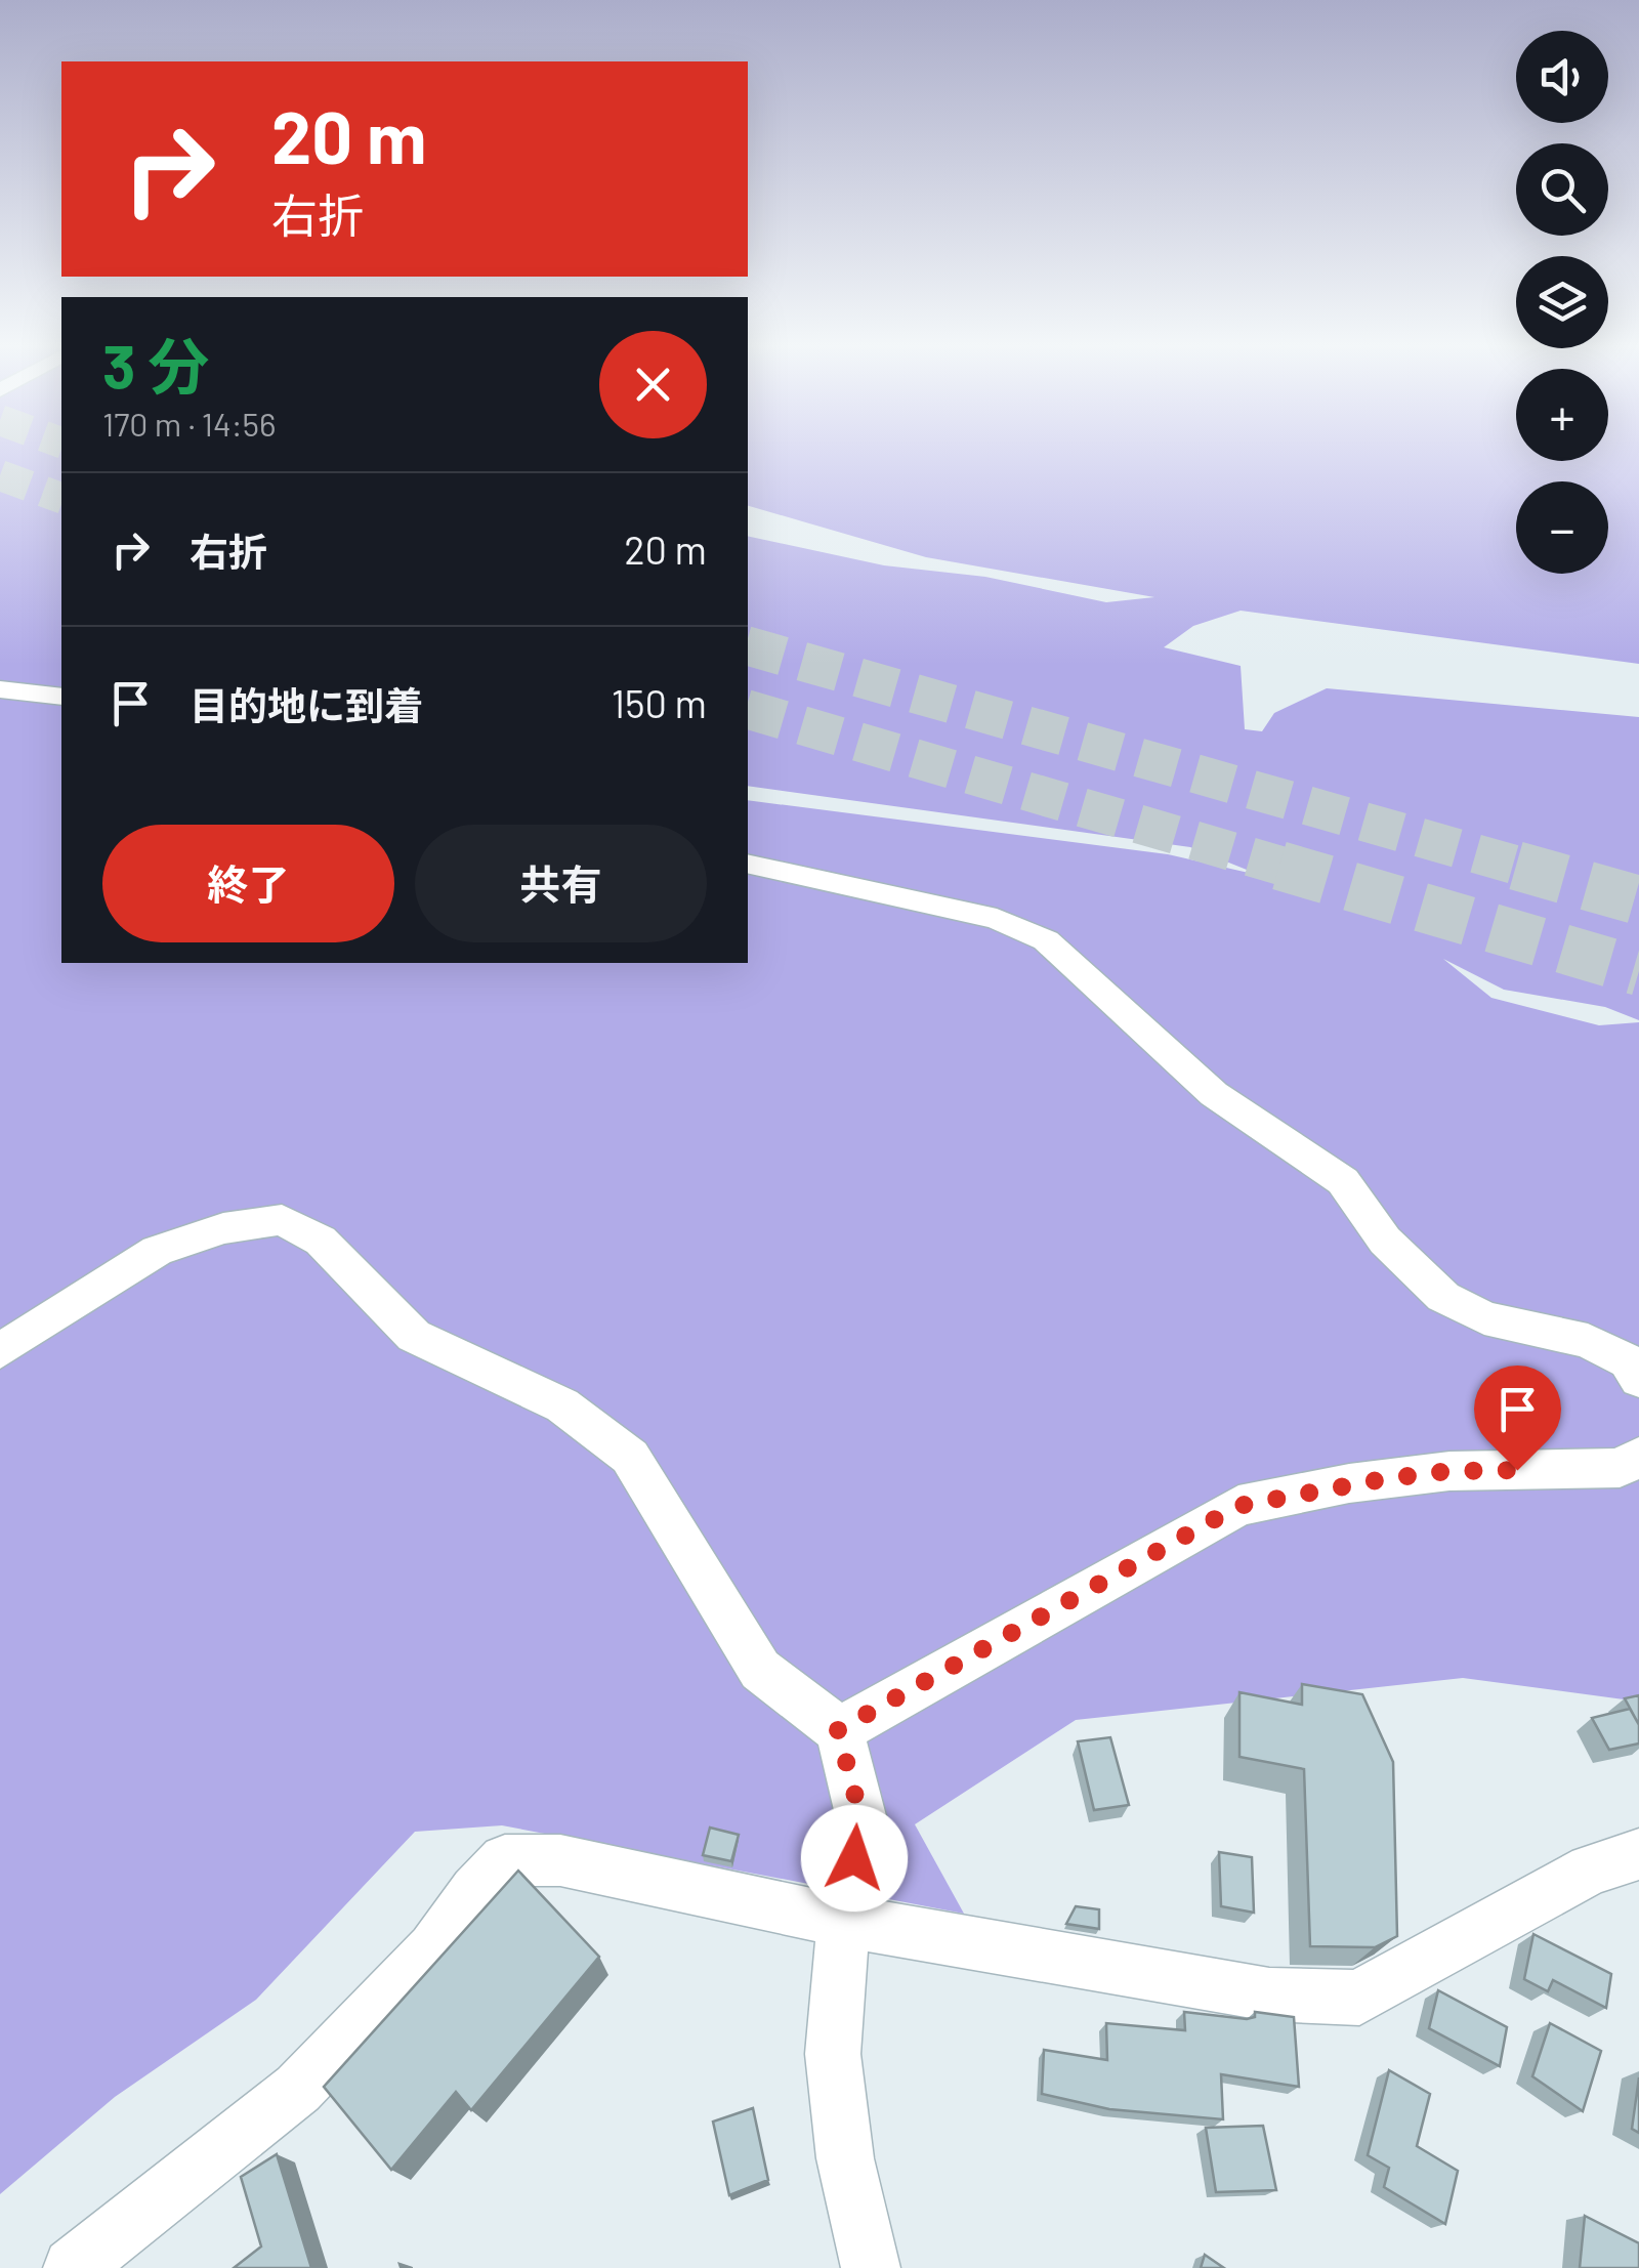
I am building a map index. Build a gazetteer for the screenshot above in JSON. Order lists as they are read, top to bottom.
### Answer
{
  "page": {
    "map_buttons": ["+", "−"],
    "turn": ["20 m", "右折"],
    "heading": ["3 分", "170 m · 14:56"],
    "list": [
      {
        "name": "右折",
        "value": "20 m"
      },
      {
        "name": "目的地に到着",
        "value": "150 m"
      }
    ],
    "buttons": ["終了", "共有"]
  }
}
